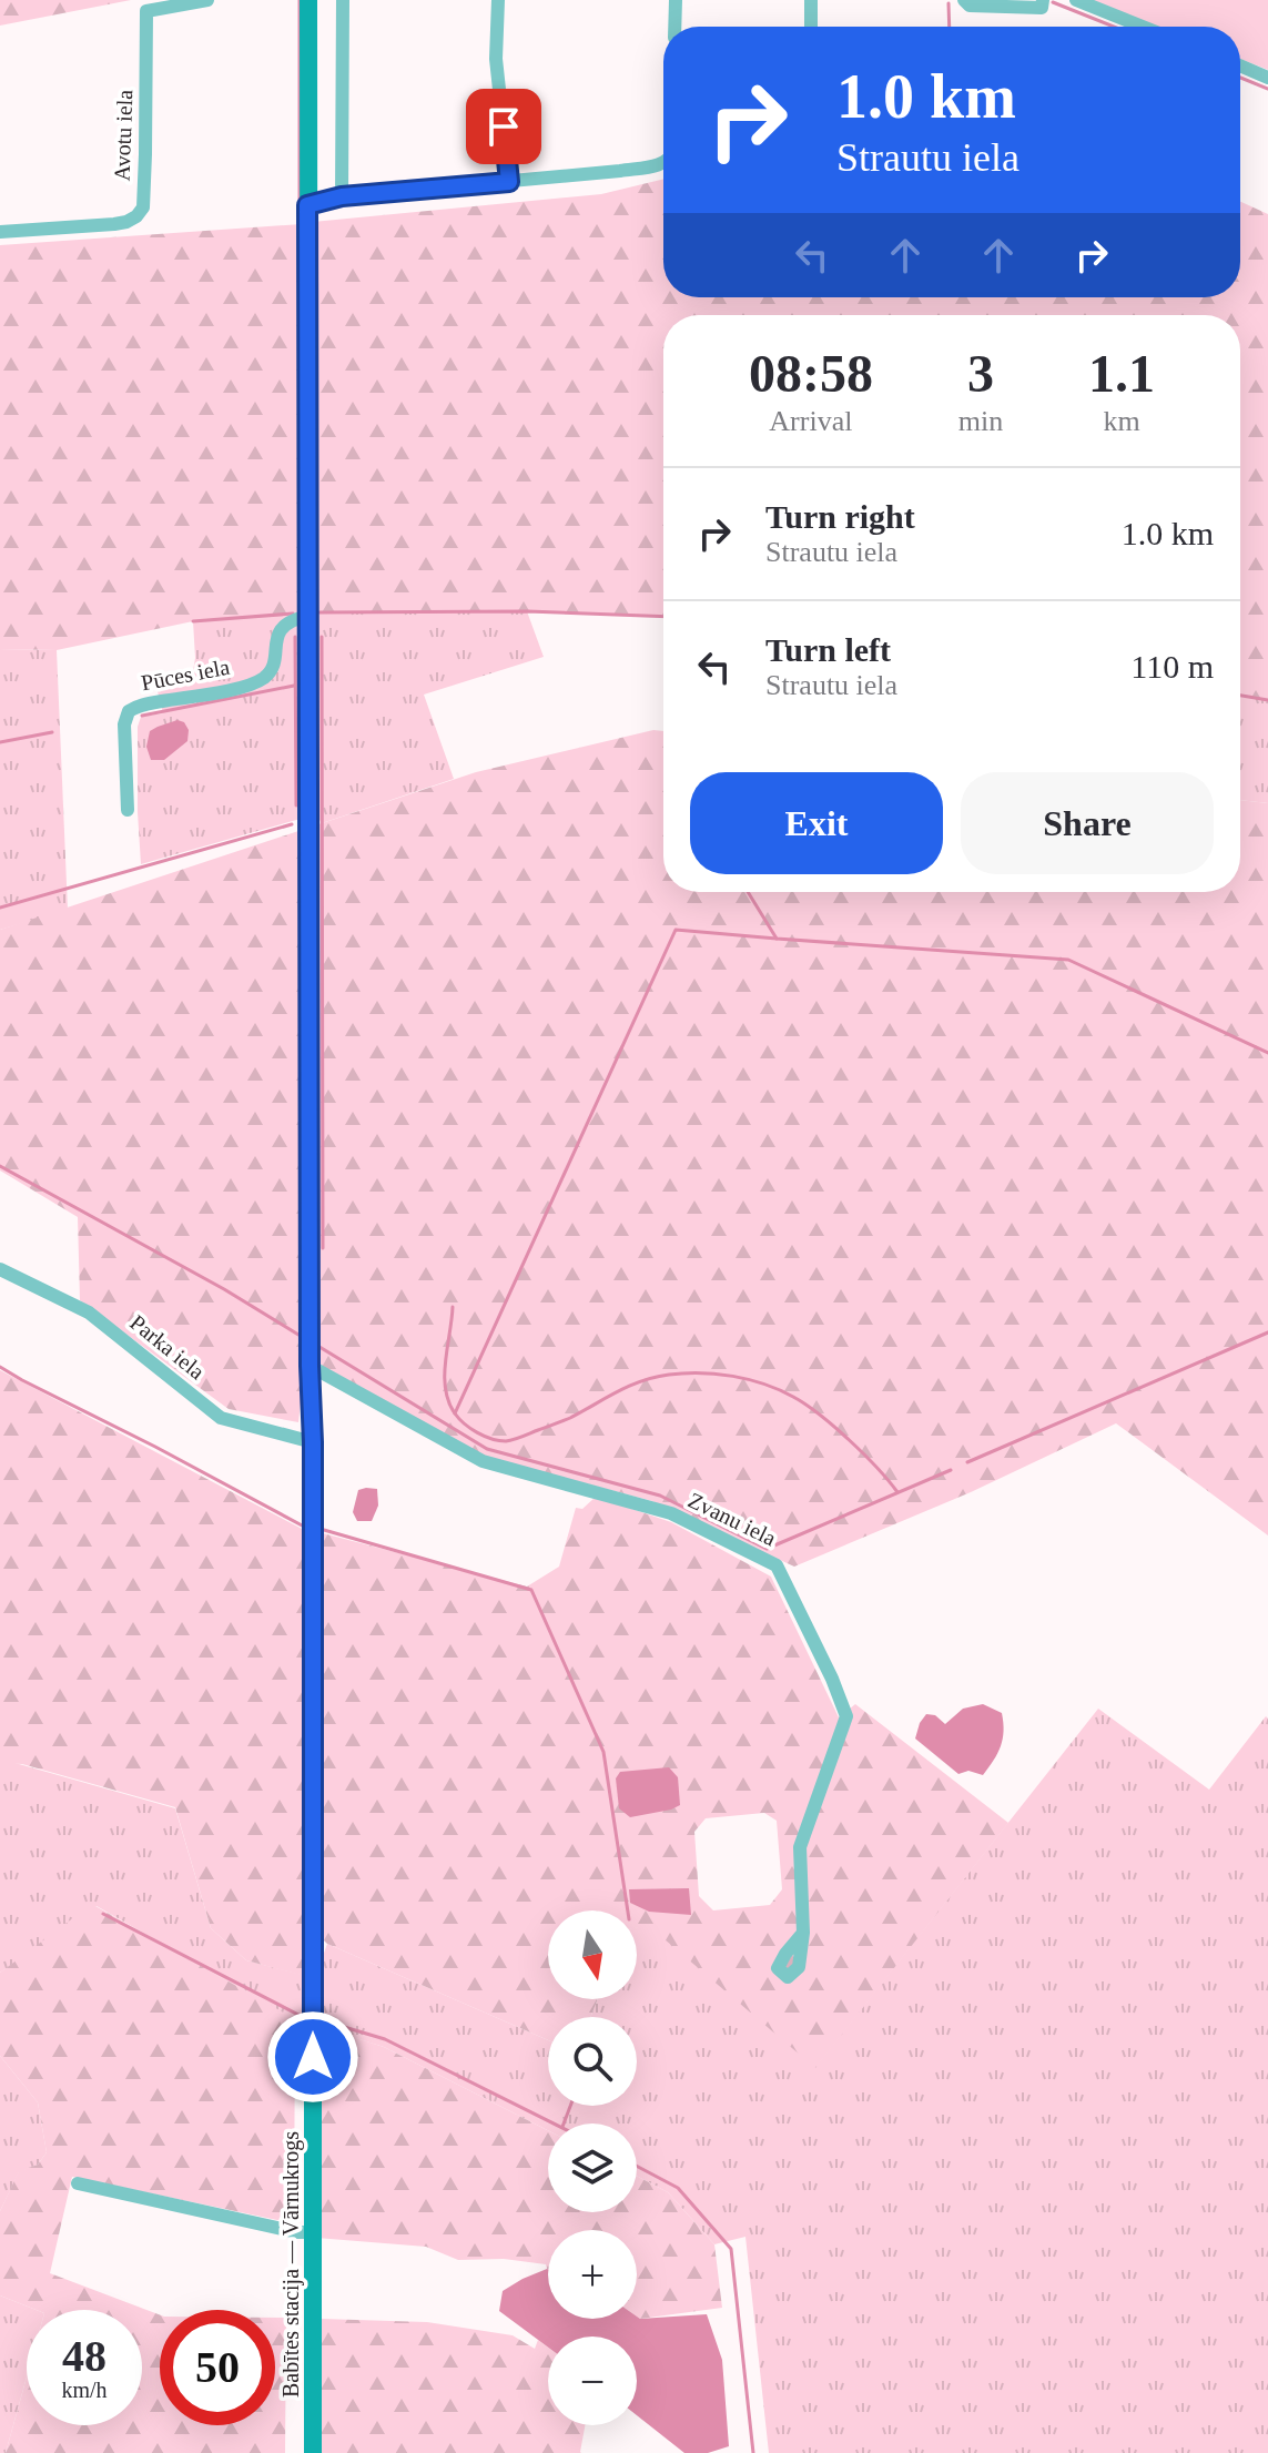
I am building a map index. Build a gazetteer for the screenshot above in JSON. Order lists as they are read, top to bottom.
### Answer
{
  "streets": {
    "main road": ["Babītes stacija — Vārnukrogs"],
    "street": [
      "Avotu iela",
      "Pūces iela",
      "Parka iela",
      "Zvanu iela"
    ]
  },
  "crossings": [
    ["Pūces iela", "Babītes stacija — Vārnukrogs"],
    ["Parka iela", "Babītes stacija — Vārnukrogs"],
    ["Zvanu iela", "Babītes stacija — Vārnukrogs"]
  ],
  "north": "bottom",
  "page": {
    "turn": ["1.0 km", "Strautu iela"],
    "eta": [
      "08:58",
      "Arrival",
      "3",
      "min",
      "1.1",
      "km"
    ],
    "list": [
      {
        "name": "Turn right",
        "note": "Strautu iela",
        "value": "1.0 km"
      },
      {
        "name": "Turn left",
        "note": "Strautu iela",
        "value": "110 m"
      }
    ],
    "buttons": ["Exit", "Share"],
    "map_buttons": ["+", "−"],
    "speed": "48 km/h",
    "limit": "50"
  }
}
